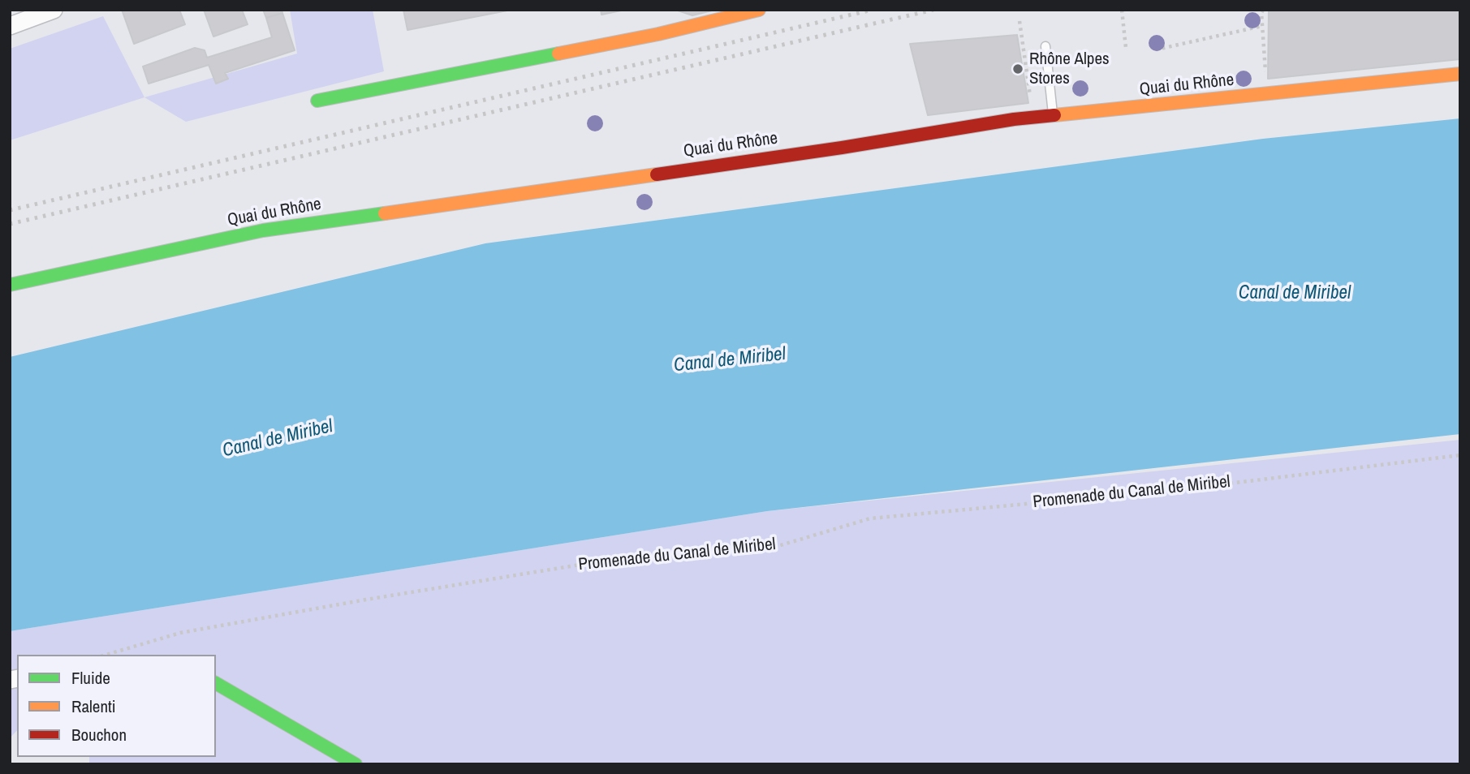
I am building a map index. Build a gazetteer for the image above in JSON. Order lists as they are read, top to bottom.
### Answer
{
  "streets": {
    "street": ["Quai du Rhône"],
    "path": ["Promenade du Canal de Miribel"]
  },
  "water": ["Canal de Miribel"],
  "places": ["Rhône Alpes Stores"],
  "legend": ["Fluide", "Ralenti", "Bouchon"]
}
